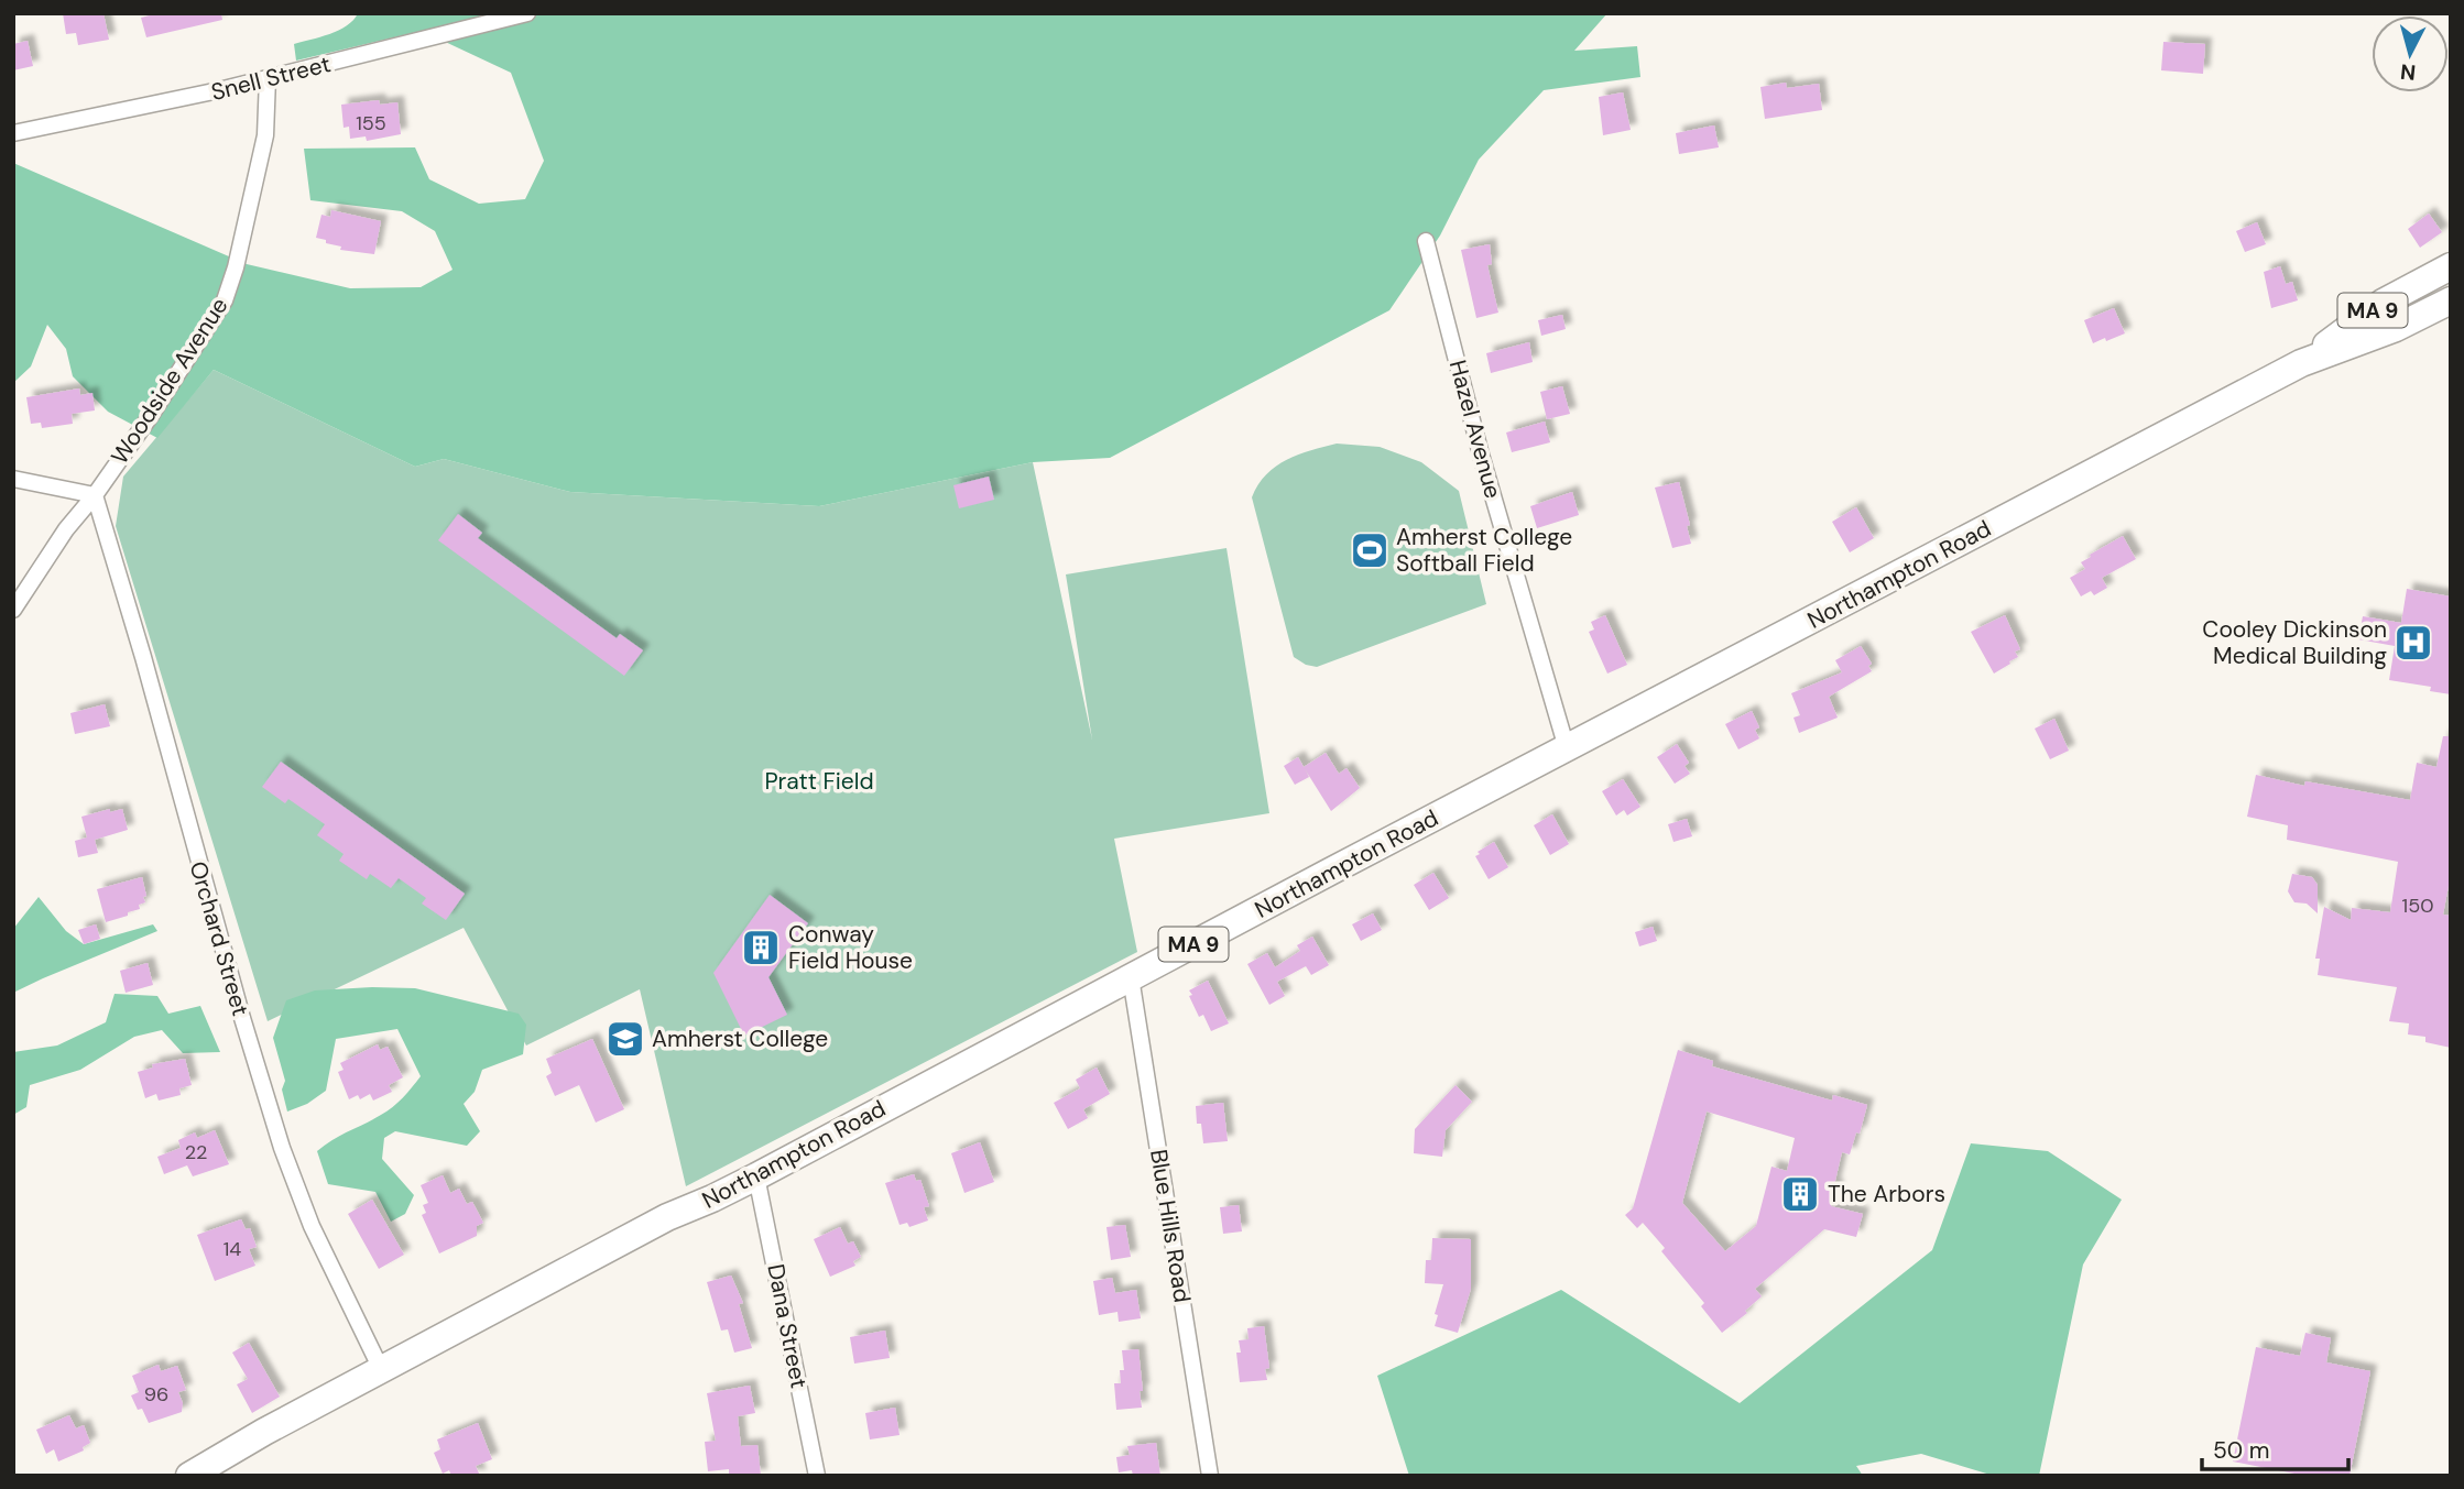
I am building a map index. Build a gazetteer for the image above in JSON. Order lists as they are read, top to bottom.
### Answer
{
  "streets": {
    "highway": ["MA 9", "Northampton Road"],
    "street": [
      "Snell Street",
      "Woodside Avenue",
      "Hazel Avenue",
      "Orchard Street",
      "Blue Hills Road",
      "Dana Street"
    ]
  },
  "crossings": [
    ["Snell Street", "Woodside Avenue"],
    ["Woodside Avenue", "Orchard Street"],
    ["Hazel Avenue", "Northampton Road"],
    ["Northampton Road", "Orchard Street"],
    ["Northampton Road", "Blue Hills Road"],
    ["Northampton Road", "Dana Street"]
  ],
  "parks": ["Pratt Field"],
  "places": {
    "sports": ["Amherst College Softball Field"],
    "hospital": ["Cooley Dickinson Medical Building"],
    "building": ["Conway Field House", "The Arbors"],
    "school or university": ["Amherst College"]
  },
  "house_numbers": [
    "155",
    "150",
    "22",
    "14",
    "96"
  ],
  "scale_bar": "50 m",
  "north": "bottom"
}
